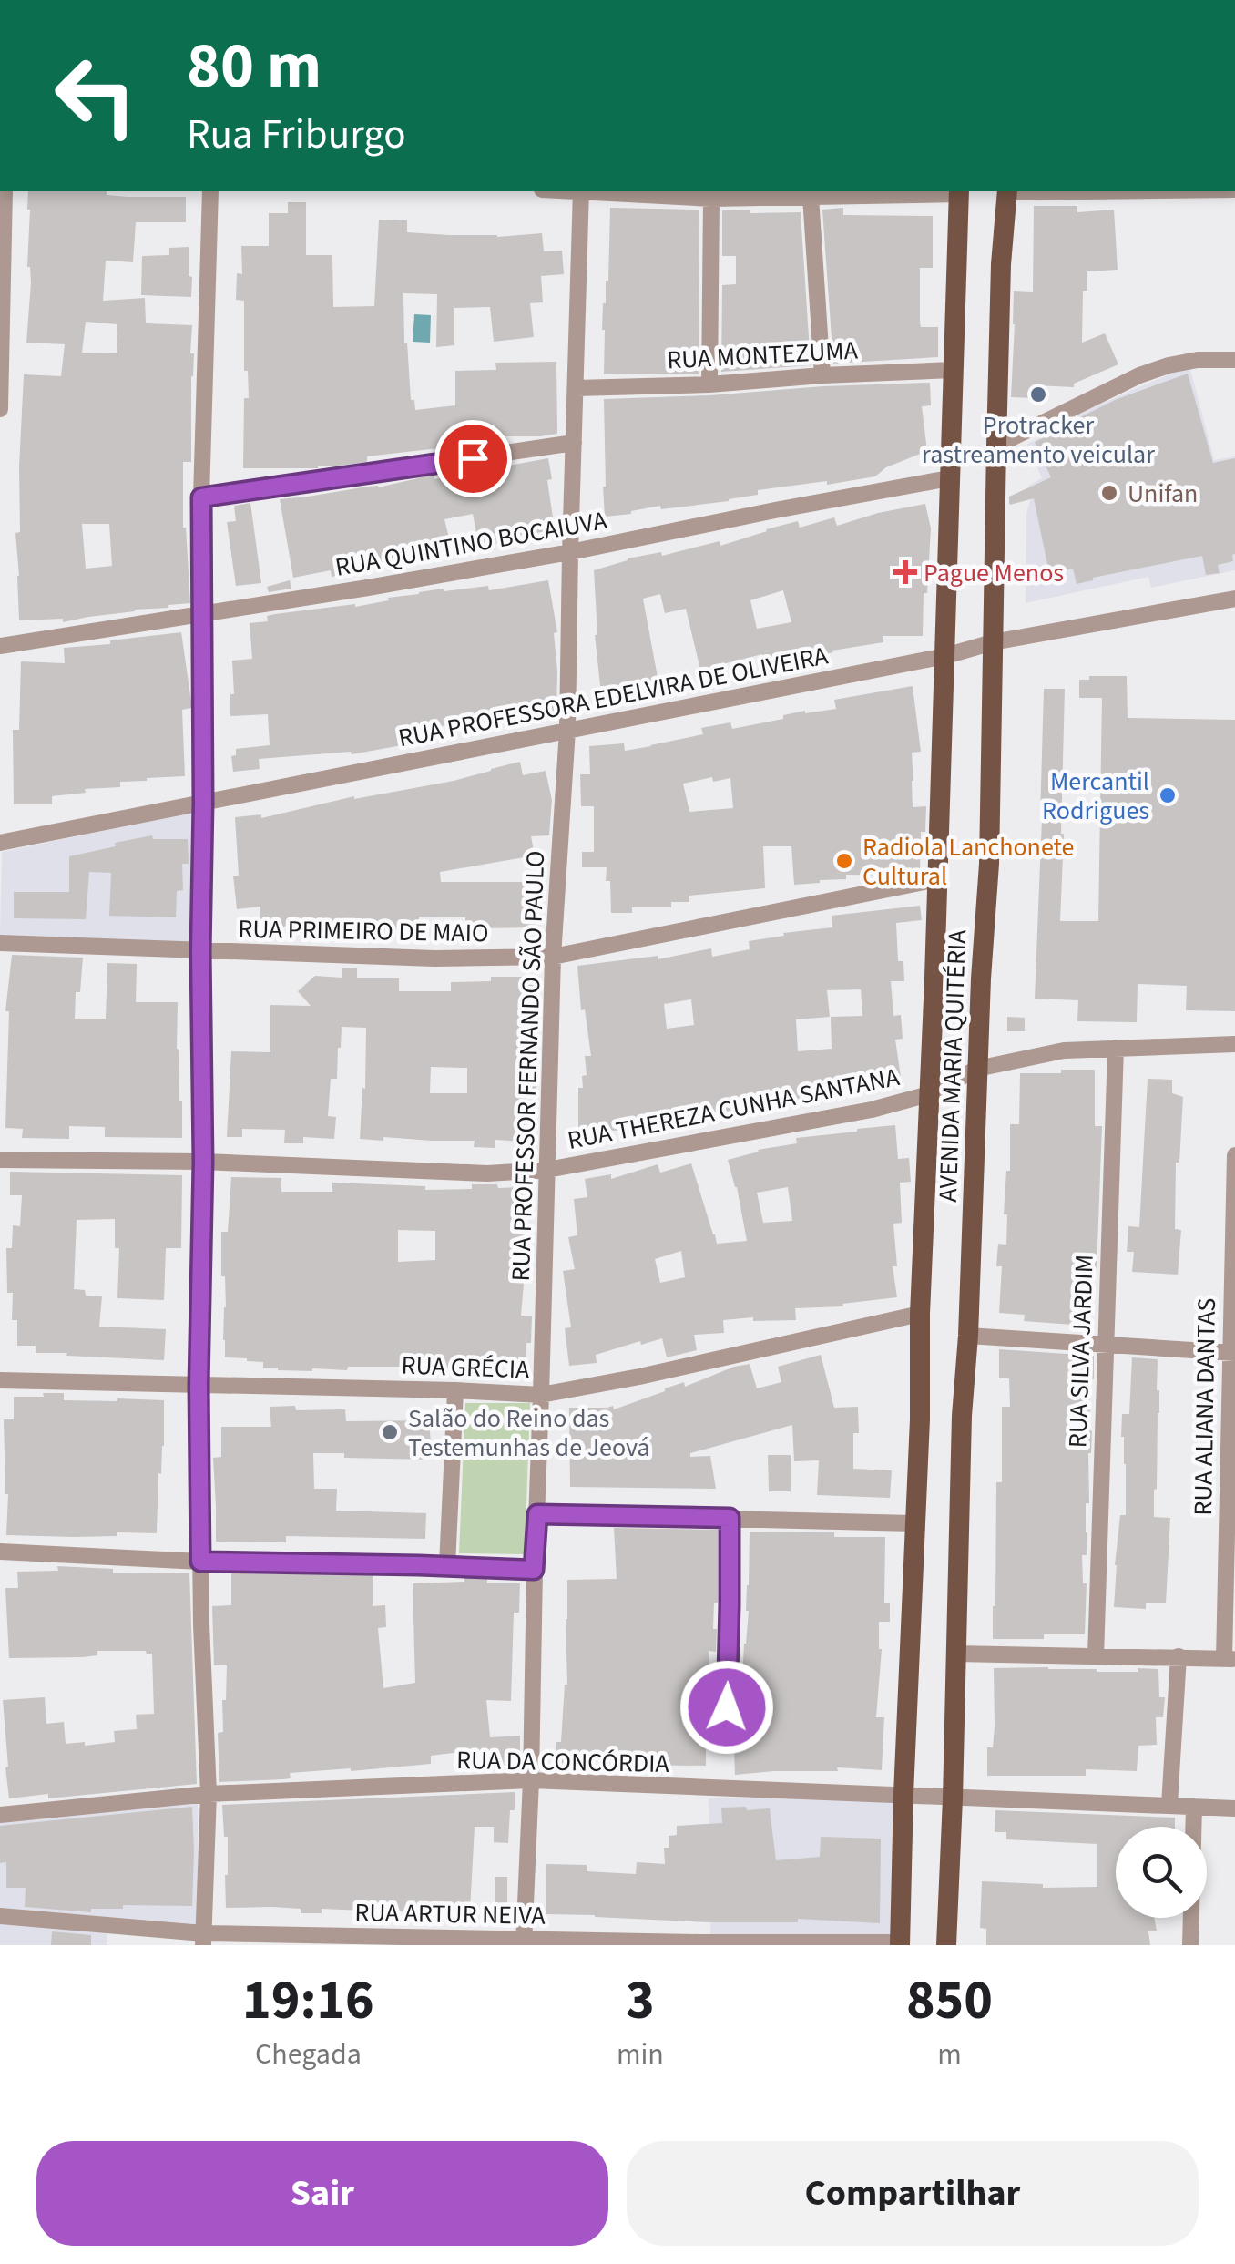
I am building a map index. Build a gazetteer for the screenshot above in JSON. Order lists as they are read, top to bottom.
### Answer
{
  "streets": {
    "main road": ["AVENIDA MARIA QUITÉRIA"],
    "street": [
      "RUA MONTEZUMA",
      "RUA QUINTINO BOCAIUVA",
      "RUA PROFESSORA EDELVIRA DE OLIVEIRA",
      "RUA PRIMEIRO DE MAIO",
      "RUA PROFESSOR FERNANDO SÃO PAULO",
      "RUA THEREZA CUNHA SANTANA",
      "RUA SILVA JARDIM",
      "RUA GRÉCIA",
      "RUA ALIANA DANTAS",
      "RUA DA CONCÓRDIA",
      "RUA ARTUR NEIVA"
    ]
  },
  "crossings": [
    ["RUA MONTEZUMA", "RUA PROFESSOR FERNANDO SÃO PAULO"],
    ["RUA MONTEZUMA", "AVENIDA MARIA QUITÉRIA"],
    ["RUA QUINTINO BOCAIUVA", "RUA PROFESSOR FERNANDO SÃO PAULO"],
    ["RUA QUINTINO BOCAIUVA", "AVENIDA MARIA QUITÉRIA"],
    ["RUA PROFESSORA EDELVIRA DE OLIVEIRA", "RUA PROFESSOR FERNANDO SÃO PAULO"],
    ["RUA PROFESSORA EDELVIRA DE OLIVEIRA", "AVENIDA MARIA QUITÉRIA"],
    ["RUA PRIMEIRO DE MAIO", "RUA PROFESSOR FERNANDO SÃO PAULO"],
    ["RUA PRIMEIRO DE MAIO", "AVENIDA MARIA QUITÉRIA"],
    ["RUA PROFESSOR FERNANDO SÃO PAULO", "RUA THEREZA CUNHA SANTANA"],
    ["RUA PROFESSOR FERNANDO SÃO PAULO", "RUA GRÉCIA"],
    ["RUA PROFESSOR FERNANDO SÃO PAULO", "RUA DA CONCÓRDIA"],
    ["RUA PROFESSOR FERNANDO SÃO PAULO", "RUA ARTUR NEIVA"],
    ["AVENIDA MARIA QUITÉRIA", "RUA THEREZA CUNHA SANTANA"],
    ["AVENIDA MARIA QUITÉRIA", "RUA GRÉCIA"],
    ["AVENIDA MARIA QUITÉRIA", "RUA DA CONCÓRDIA"],
    ["AVENIDA MARIA QUITÉRIA", "RUA ARTUR NEIVA"],
    ["RUA THEREZA CUNHA SANTANA", "RUA SILVA JARDIM"]
  ],
  "places": {
    "other": [
      "Protracker rastreamento veicular",
      "Unifan",
      "Mercantil Rodrigues",
      "Radiola Lanchonete Cultural",
      "Salão do Reino das Testemunhas de Jeová"
    ],
    "health": ["Pague Menos"]
  },
  "page": {
    "turn": ["80 m", "Rua Friburgo"],
    "eta": [
      "19:16",
      "Chegada",
      "3",
      "min",
      "850",
      "m"
    ],
    "buttons": ["Sair", "Compartilhar"]
  }
}
